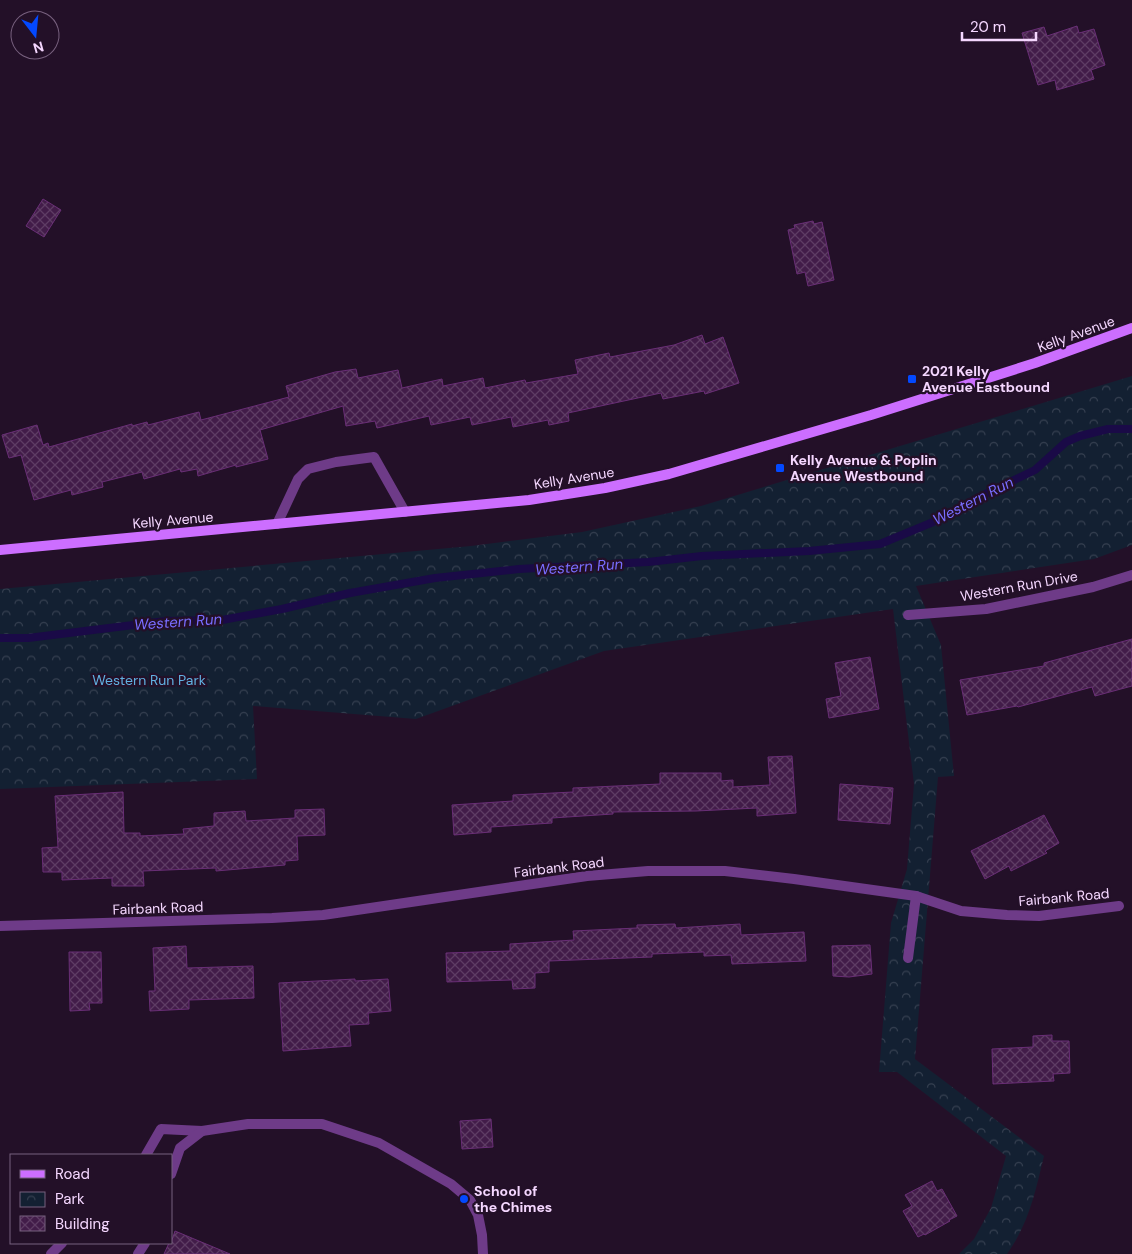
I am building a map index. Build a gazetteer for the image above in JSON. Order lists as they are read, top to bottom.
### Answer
{
  "streets": {
    "main road": ["Kelly Avenue"],
    "street": ["Western Run Drive", "Fairbank Road"]
  },
  "water": ["Western Run"],
  "parks": ["Western Run Park"],
  "places": {
    "transit": ["2021 Kelly Avenue Eastbound", "Kelly Avenue & Poplin Avenue Westbound"],
    "other": ["School of the Chimes"]
  },
  "legend": ["Road", "Park", "Building"],
  "scale_bar": "20 m",
  "north": "bottom"
}
